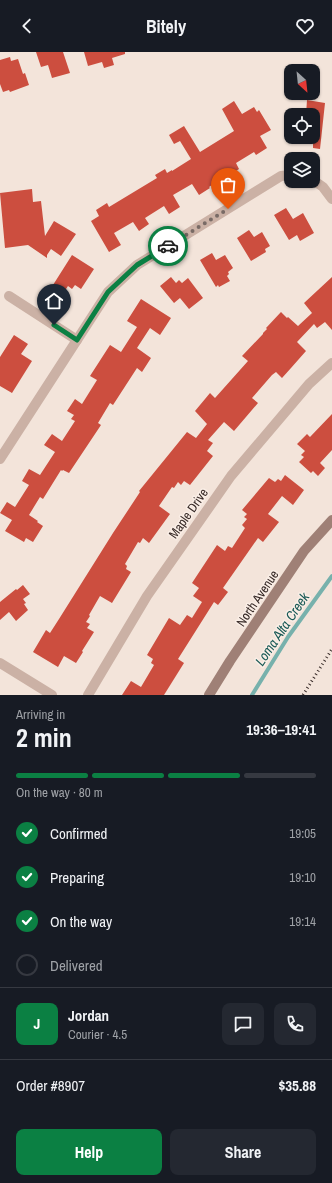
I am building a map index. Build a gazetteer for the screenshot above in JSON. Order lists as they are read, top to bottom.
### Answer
{
  "streets": {
    "main road": ["North Avenue"],
    "street": ["Maple Drive"]
  },
  "water": ["Loma Alta Creek"],
  "north": "bottom right",
  "page": {
    "header": "Bitely",
    "heading": ["2 min", "Arriving in", "19:36–19:41"],
    "panel": [
      "Jordan",
      "Courier · 4.5",
      "Order #8907",
      "$35.88"
    ],
    "bar": "On the way · 80 m",
    "list": [
      ["Confirmed", "19:05"],
      ["Preparing", "19:10"],
      ["On the way", "19:14"],
      "Delivered"
    ],
    "round": "J",
    "buttons": ["Help", "Share"]
  }
}
